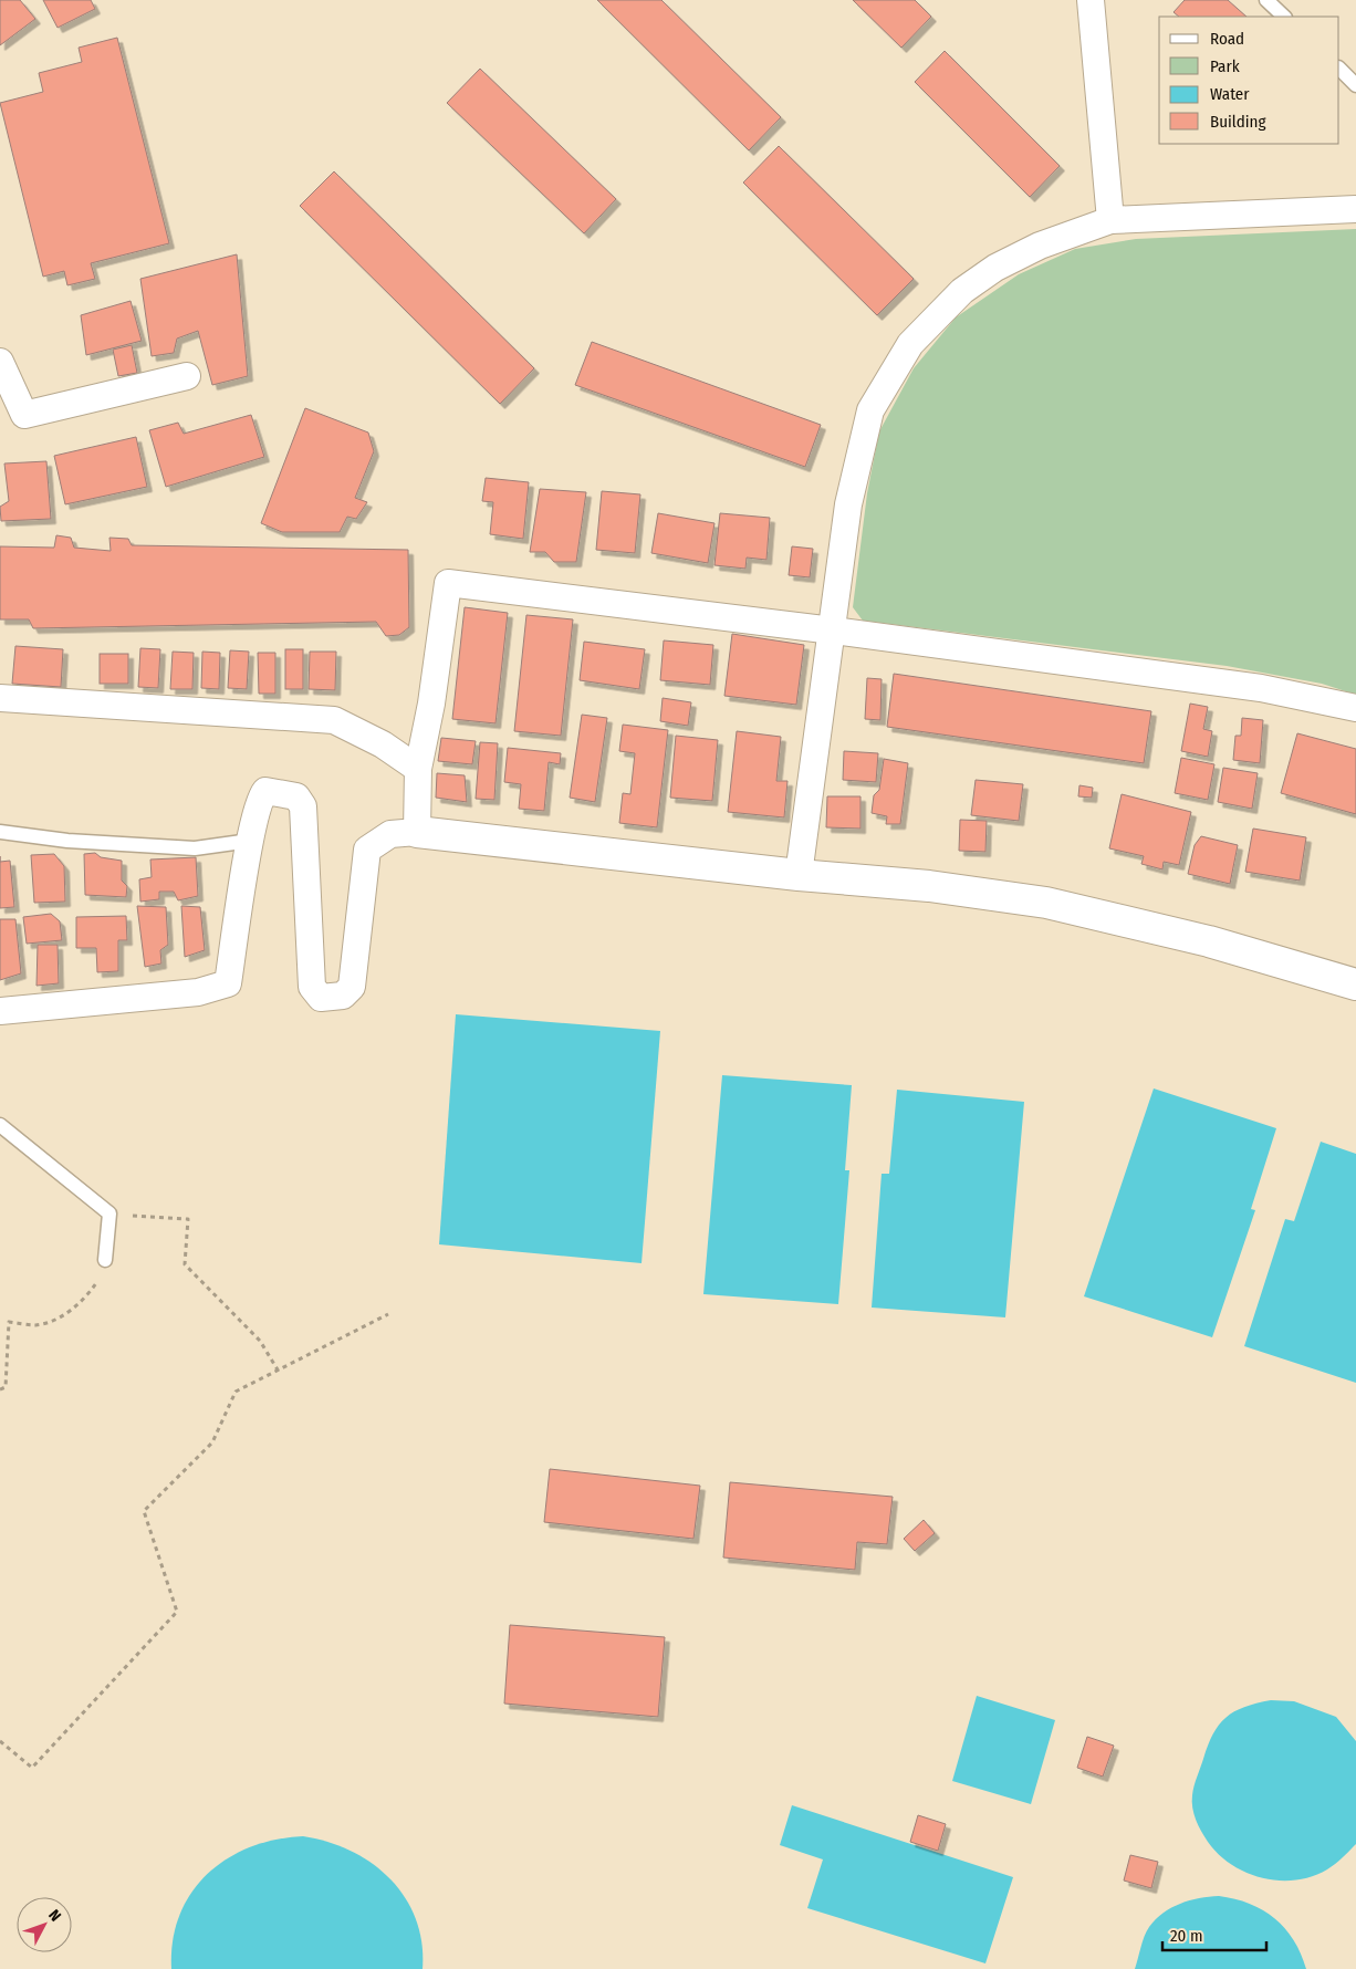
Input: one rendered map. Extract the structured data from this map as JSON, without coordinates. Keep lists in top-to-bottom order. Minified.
{"legend":["Road","Park","Water","Building"],"scale_bar":"20 m","north":"top right"}
